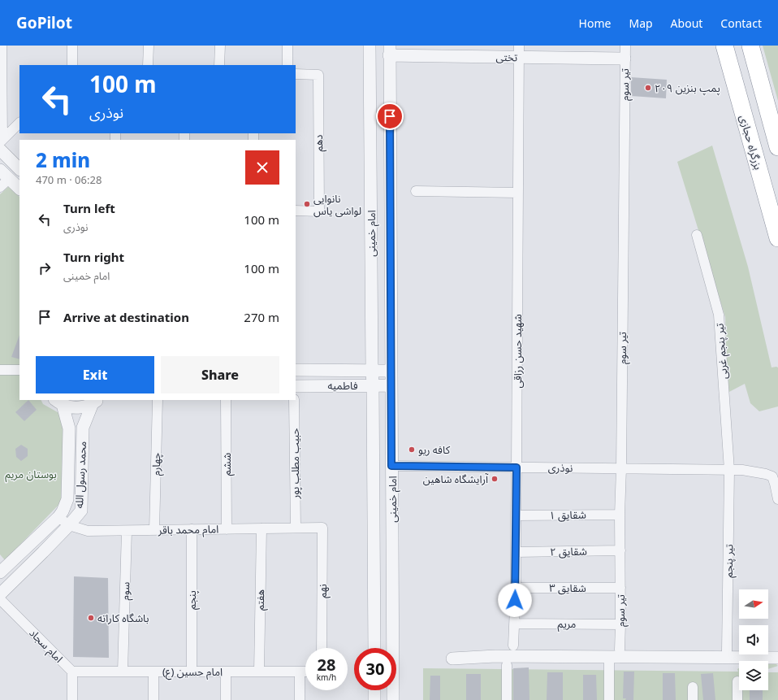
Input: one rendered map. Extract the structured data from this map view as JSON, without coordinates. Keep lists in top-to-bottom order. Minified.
{"streets":{"highway":["بزرگراه حجازی"],"street":["تختی","تیر سوم","دهم","امام خمینی","شهید حسن رزاقی","تیر پنجم غربی","فاطمیه","حبیب مطلب پور","چهارم","ششم","نوذری","محمد رسول الله","شقایق ۱","امام محمد باقر","شقایق ۲","تیر پنجم","شقایق ۳","سوم","نهم","پنجم","هفتم","مریم","امام سجاد","امام حسین (ع)"]},"crossings":[["تختی","تیر سوم"],["تختی","امام خمینی"],["تختی","شهید حسن رزاقی"],["تیر سوم","نوذری"],["تیر سوم","شقایق ۱"],["تیر سوم","شقایق ۲"],["تیر سوم","شقایق ۳"],["تیر سوم","مریم"],["امام خمینی","فاطمیه"],["امام خمینی","نوذری"],["شهید حسن رزاقی","نوذری"],["شهید حسن رزاقی","شقایق ۱"],["شهید حسن رزاقی","شقایق ۲"],["شهید حسن رزاقی","شقایق ۳"],["شهید حسن رزاقی","مریم"],["تیر پنجم غربی","نوذری"],["تیر پنجم غربی","تیر پنجم"],["حبیب مطلب پور","امام محمد باقر"],["چهارم","امام محمد باقر"],["ششم","امام محمد باقر"],["نوذری","تیر پنجم"],["محمد رسول الله","امام محمد باقر"],["امام محمد باقر","سوم"],["امام محمد باقر","نهم"],["امام محمد باقر","پنجم"],["امام محمد باقر","هفتم"],["سوم","امام حسین (ع)"],["پنجم","امام حسین (ع)"],["هفتم","امام حسین (ع)"],["امام سجاد","امام حسین (ع)"]],"parks":["بوستان مریم"],"places":["پمپ بنزین ۲۰۹","نانوایی لواشی یاس","کافه ریو","آرایشگاه شاهین","باشگاه کاراته"],"north":"right","page":{"header":"GoPilot","nav":["Home","Map","About","Contact"],"turn":["100 m","نوذری"],"heading":["2 min","470 m · 06:28"],"list":[{"name":"Turn left","note":"نوذری","value":"100 m"},{"name":"Turn right","note":"امام خمینی","value":"100 m"},{"name":"Arrive at destination","value":"270 m"}],"buttons":["Exit","Share"],"speed":"28 km/h","limit":"30"}}
